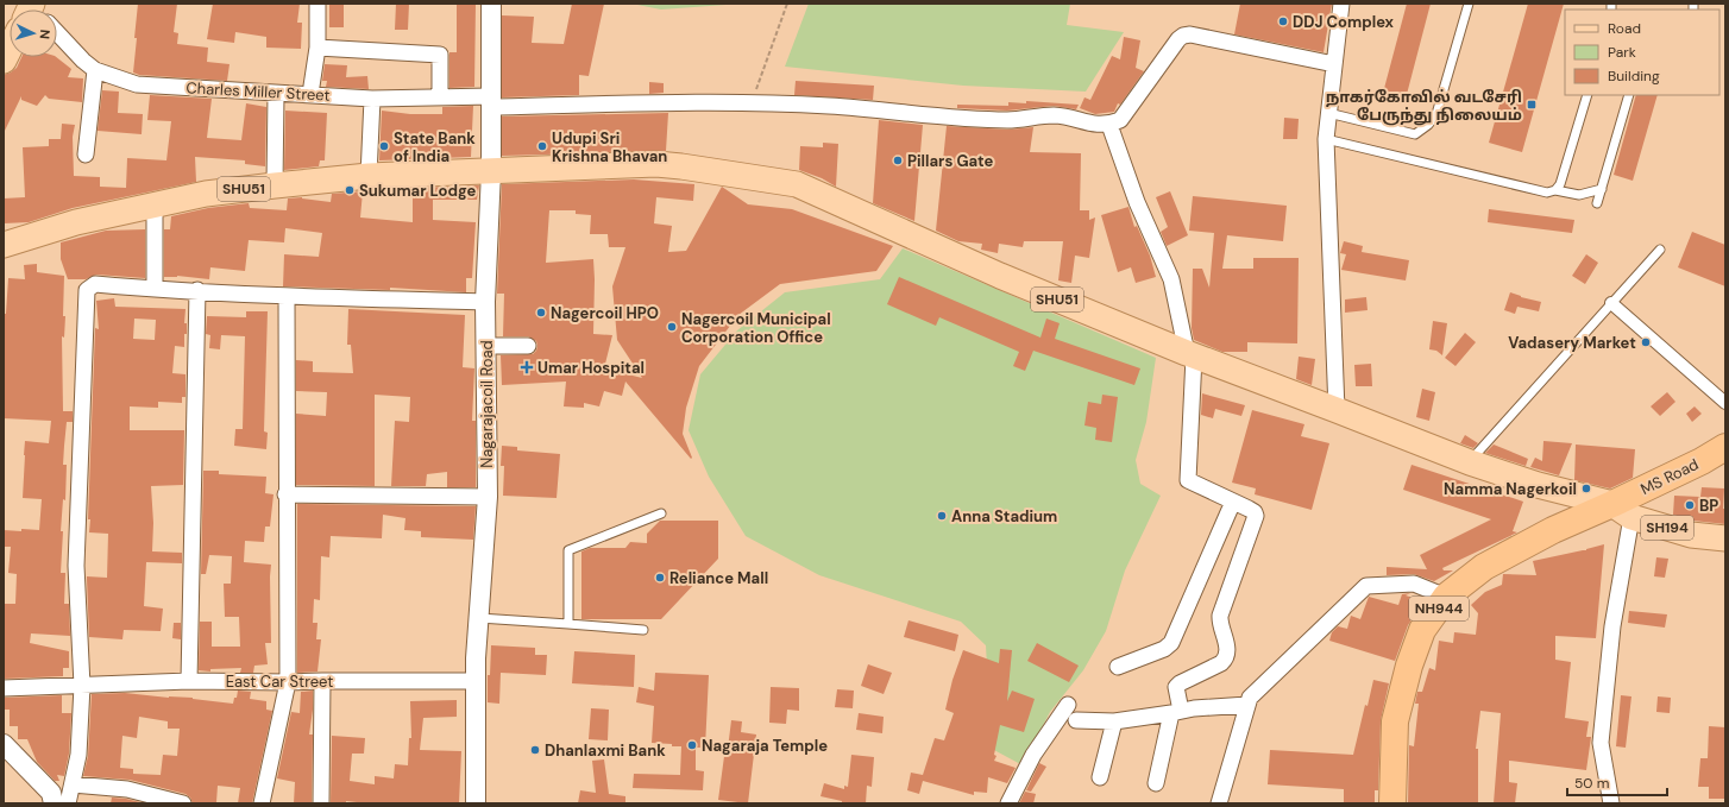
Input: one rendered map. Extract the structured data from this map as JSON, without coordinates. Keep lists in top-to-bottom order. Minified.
{"streets":{"highway":["MS Road","NH944"],"main road":["SHU51","SH194"],"street":["Charles Miller Street","Nagarajacoil Road","East Car Street"]},"crossings":[["Charles Miller Street","Nagarajacoil Road"],["SHU51","Nagarajacoil Road"],["SHU51","MS Road"],["SHU51","SH194"],["SHU51","NH944"],["Nagarajacoil Road","East Car Street"],["MS Road","SH194"],["MS Road","NH944"],["SH194","NH944"]],"places":{"other":["DDJ Complex","State Bank of India","Udupi Sri Krishna Bhavan","Pillars Gate","Sukumar Lodge","Nagercoil HPO","Nagercoil Municipal Corporation Office","Vadasery Market","Namma Nagerkoil","BP","Anna Stadium","Reliance Mall","Nagaraja Temple","Dhanlaxmi Bank"],"transit":["நாகர்கோவில் வடசேரி பேருந்து நிலையம்"],"health":["Umar Hospital"]},"legend":["Road","Park","Building"],"scale_bar":"50 m","north":"right"}
